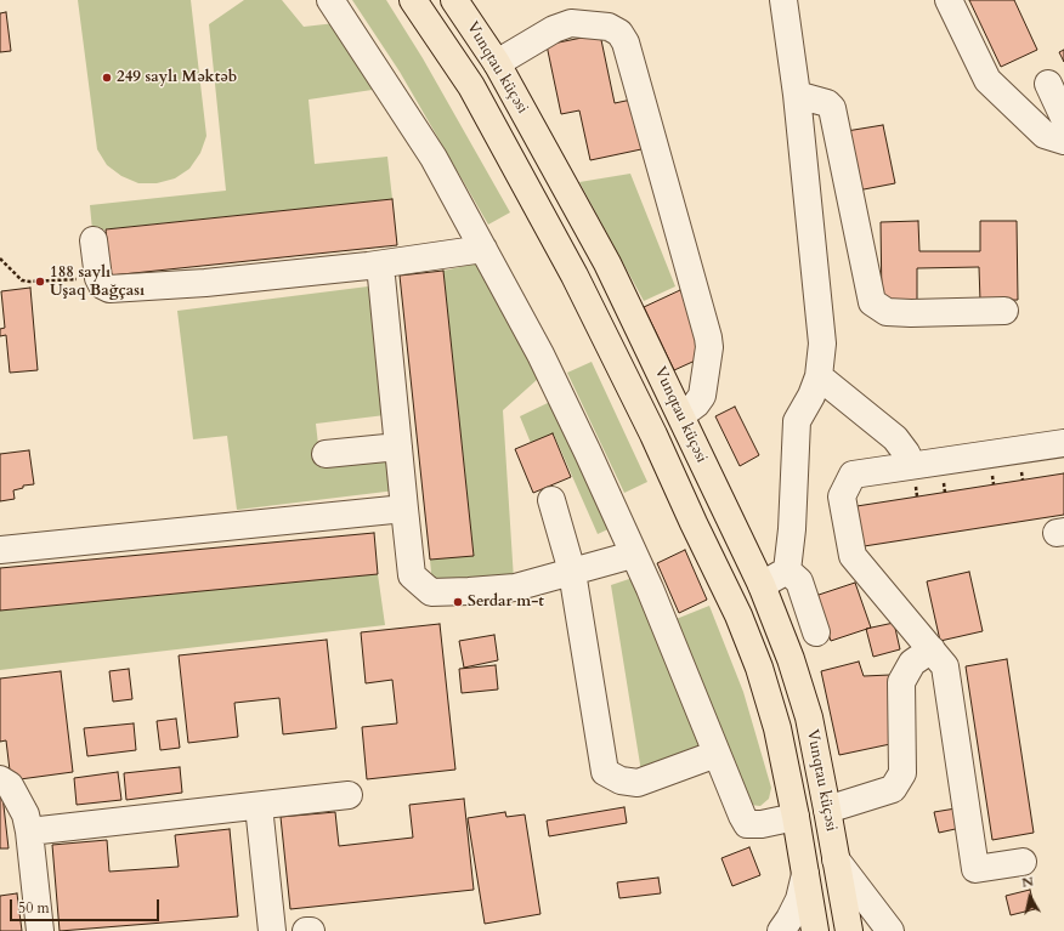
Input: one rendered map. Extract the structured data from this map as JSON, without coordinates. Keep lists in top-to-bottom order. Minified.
{"streets":{"main road":["Vunqtau küçəsi"]},"places":["249 saylı Məktəb","188 saylı Uşaq Bağçası","Serdar m-t"],"scale_bar":"50 m","north":"top"}
